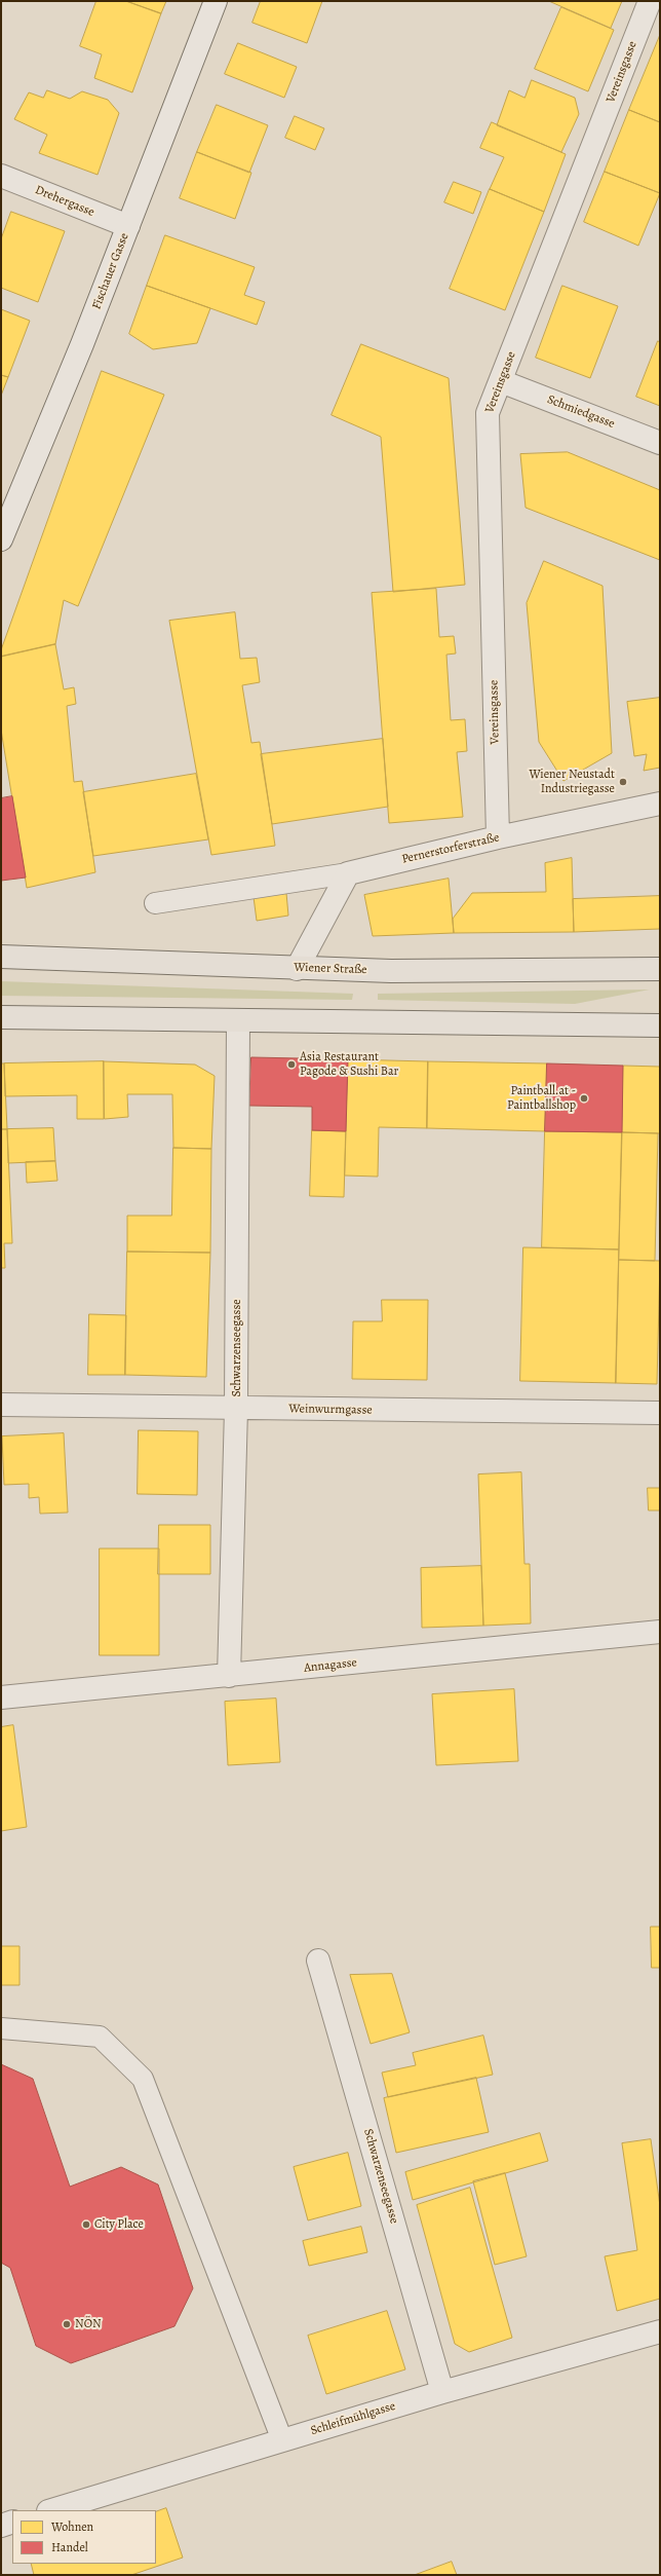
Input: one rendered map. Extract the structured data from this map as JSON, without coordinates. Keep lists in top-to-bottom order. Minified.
{"streets":{"main road":["Wiener Straße"],"street":["Vereinsgasse","Drehergasse","Fischauer Gasse","Schmiedgasse","Pernerstorferstraße","Schwarzenseegasse","Weinwurmgasse","Annagasse","Schleifmühlgasse"]},"crossings":[["Vereinsgasse","Schmiedgasse"],["Vereinsgasse","Pernerstorferstraße"],["Drehergasse","Fischauer Gasse"],["Schwarzenseegasse","Weinwurmgasse"],["Schwarzenseegasse","Annagasse"],["Schwarzenseegasse","Schleifmühlgasse"]],"places":["Wiener Neustadt Industriegasse","Asia Restaurant Pagode & Sushi Bar","Paintball.at - Paintballshop","City Place","NÖN"],"legend":["Wohnen","Handel"]}
